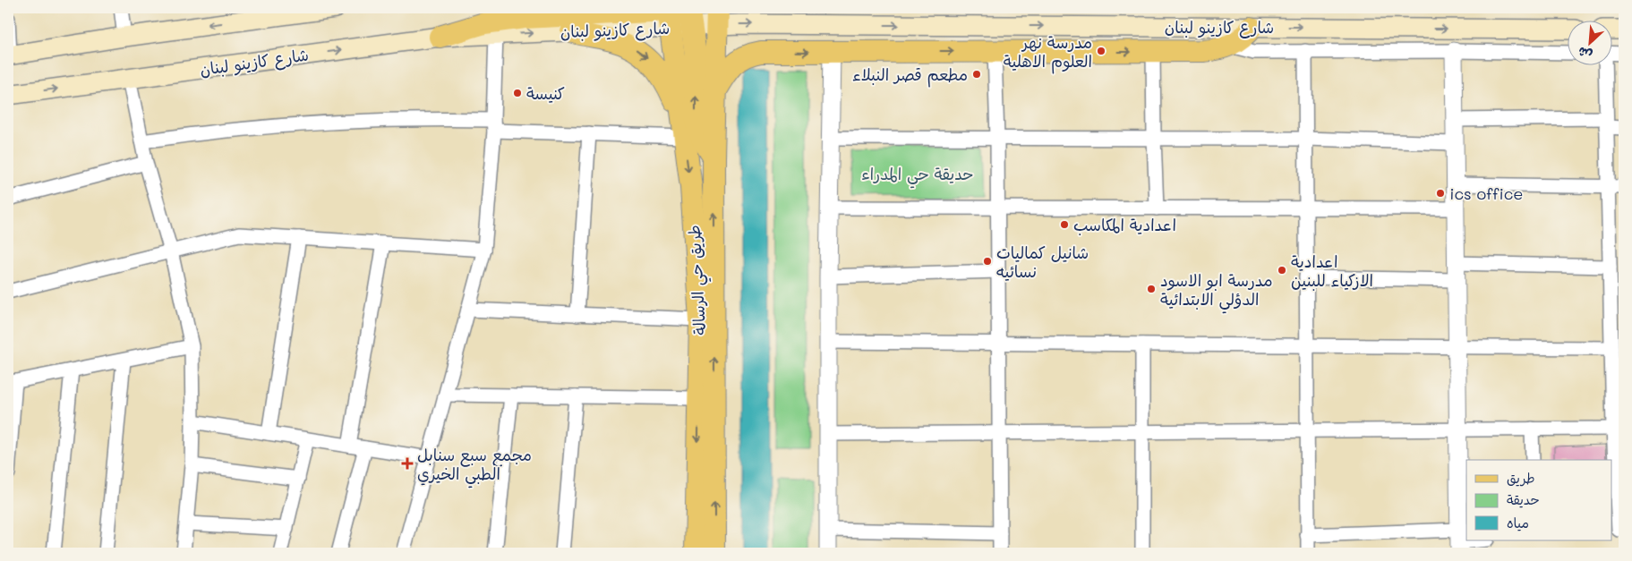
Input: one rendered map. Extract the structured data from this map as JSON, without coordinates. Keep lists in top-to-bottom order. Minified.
{"streets":{"main road":["شارع كازينو لبنان","طريق حي الرسالة"]},"crossings":[["شارع كازينو لبنان","طريق حي الرسالة"]],"parks":["حديقة حي المدراء"],"places":{"other":["مدرسة نهر العلوم الاهلية","مطعم قصر النبلاء","كنيسة","ics office","اعدادية المكاسب","شانيل كماليات نسائيه","اعدادية الازكياء للبنين","مدرسة ابو الاسود الدؤلي الابتدائية"],"health":["مجمع سبع سنابل الطبي الخيري"]},"legend":["طريق","حديقة","مياه"],"north":"bottom left"}
